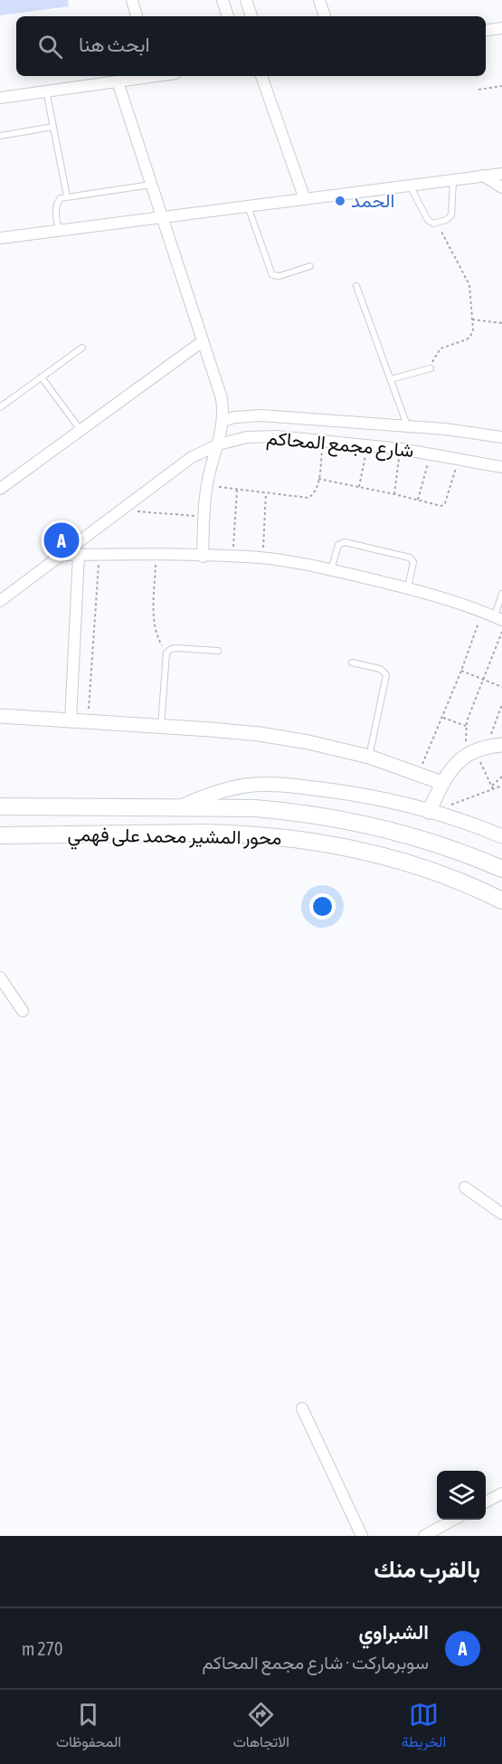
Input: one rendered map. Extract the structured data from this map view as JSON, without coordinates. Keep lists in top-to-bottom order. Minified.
{"streets":{"main road":["محور المشير محمد على فهمي"],"street":["شارع مجمع المحاكم"]},"places":["الحمد"],"page":{"search":"ابحث هنا","pins":"A","heading":"بالقرب منك","list":[{"mark":"A","name":"الشبراوي","note":"سوبرماركت · شارع مجمع المحاكم","value":"270 m"}],"nav":["الخريطة","الاتجاهات","المحفوظات"]}}
